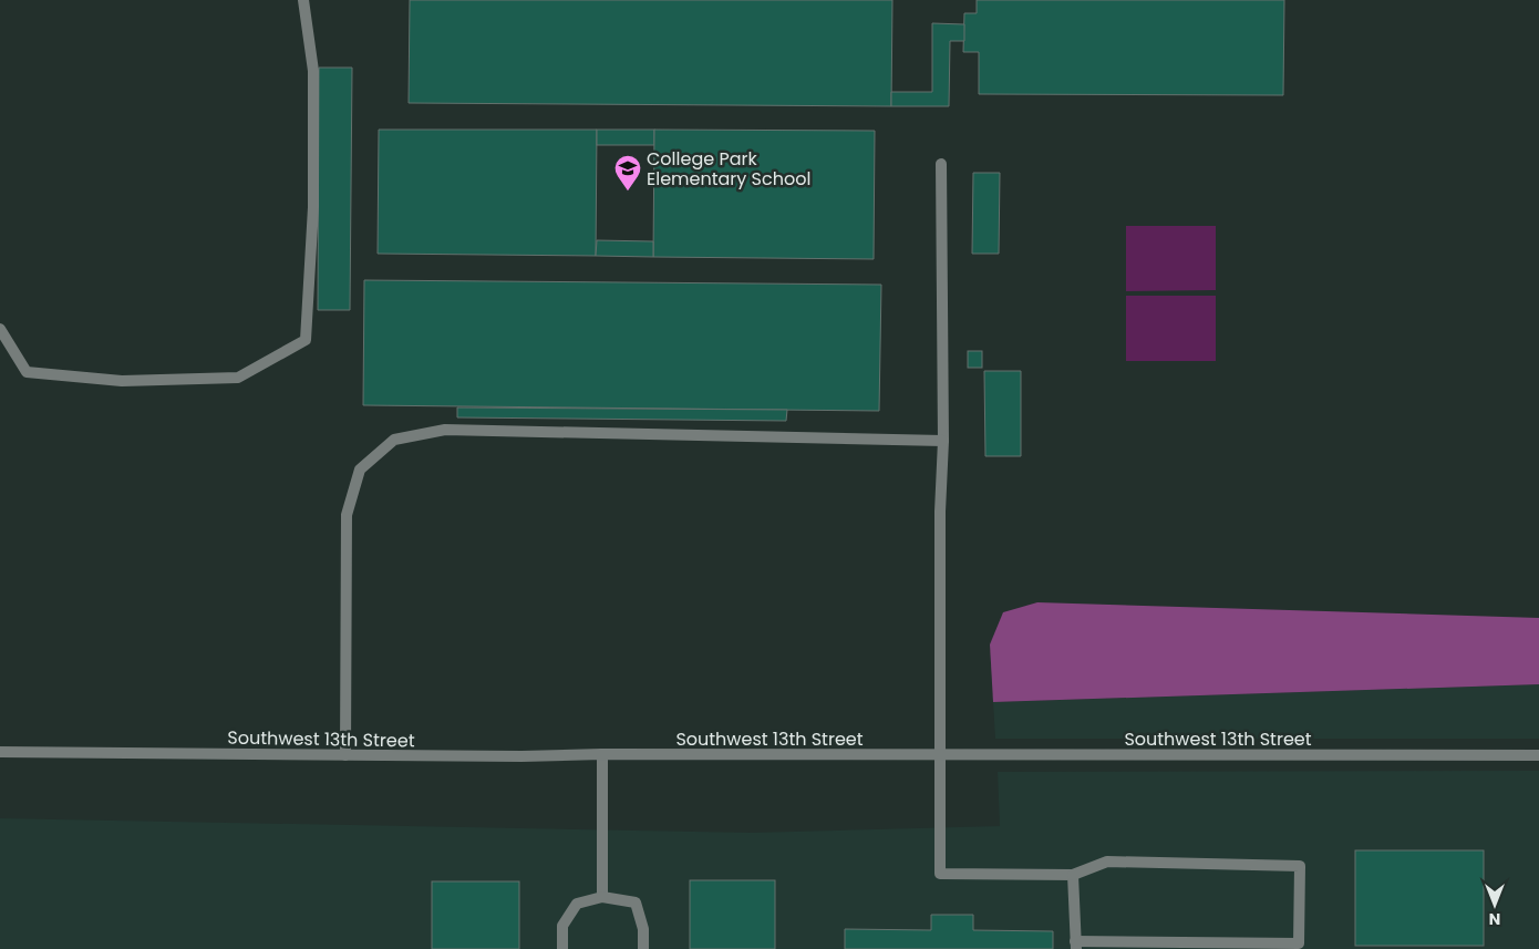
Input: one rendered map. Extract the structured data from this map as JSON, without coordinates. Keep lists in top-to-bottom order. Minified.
{"streets":{"street":["Southwest 13th Street"]},"places":{"school or university":["College Park Elementary School"]},"north":"bottom"}
